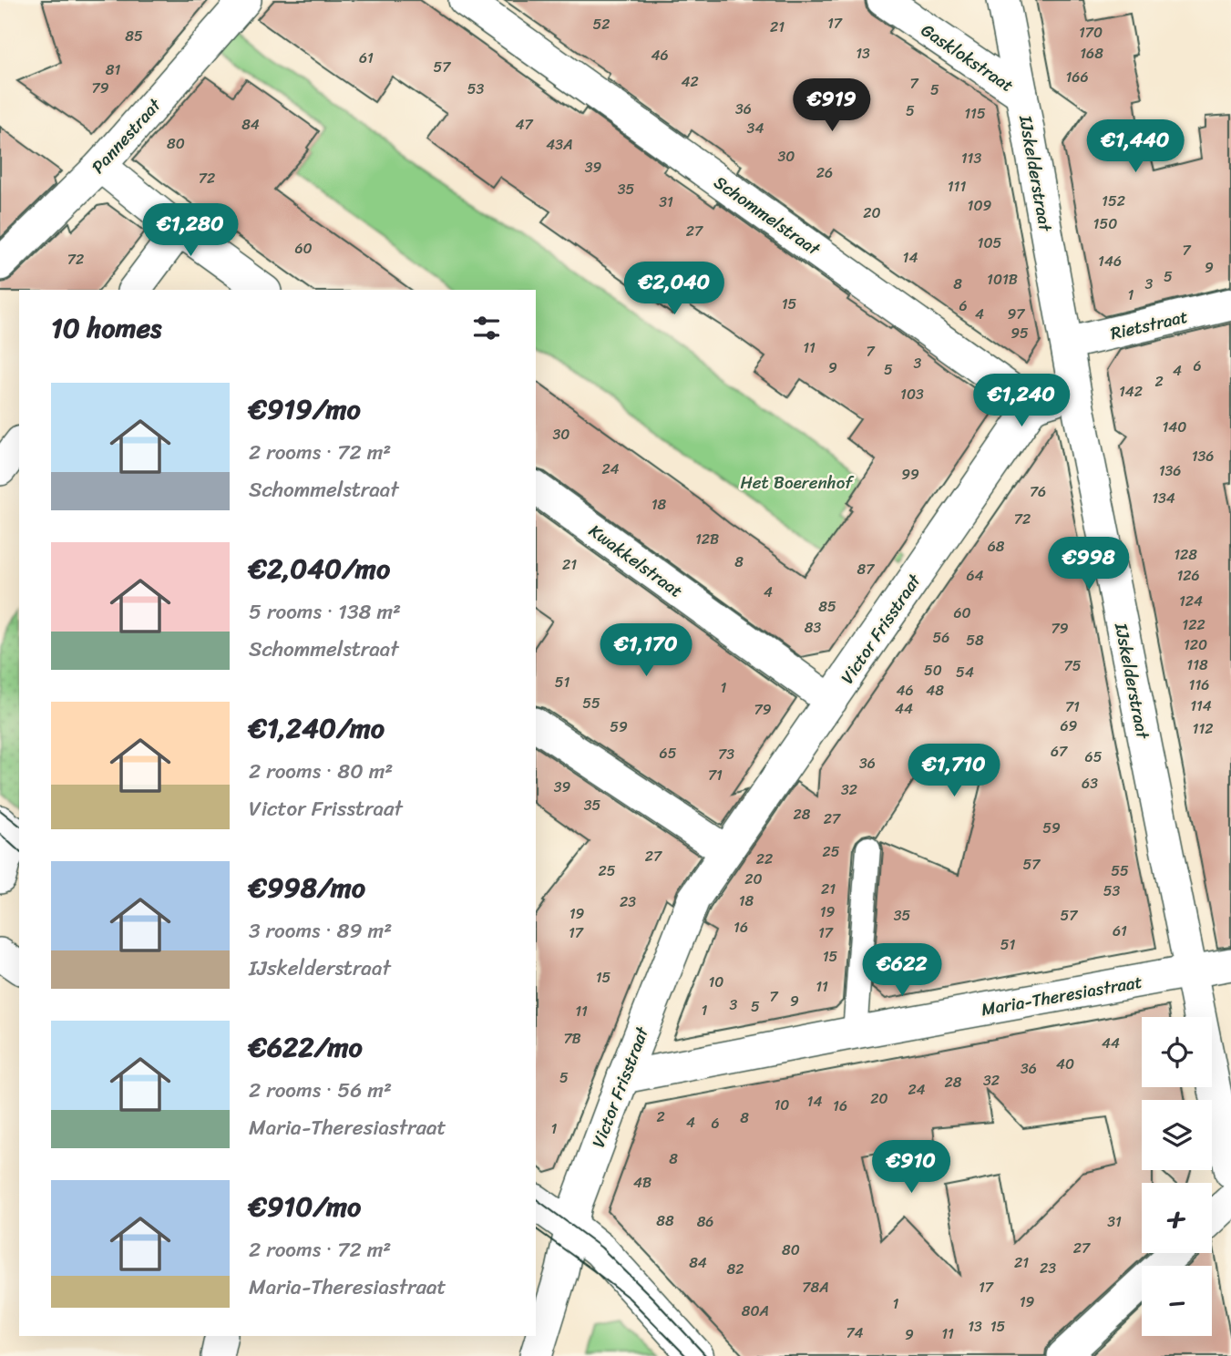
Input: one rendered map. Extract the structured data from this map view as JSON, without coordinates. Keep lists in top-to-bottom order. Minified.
{"streets":{"street":["Gasklokstraat","Pannestraat","IJskelderstraat","Schommelstraat","Rietstraat","Kwakkelstraat","Victor Frisstraat","Maria-Theresiastraat"]},"crossings":[["Gasklokstraat","IJskelderstraat"],["IJskelderstraat","Rietstraat"],["IJskelderstraat","Maria-Theresiastraat"],["Schommelstraat","Victor Frisstraat"],["Kwakkelstraat","Victor Frisstraat"],["Victor Frisstraat","Maria-Theresiastraat"]],"parks":["Het Boerenhof"],"house_numbers":["17","52","21","170","85","13","168","46","61","57","81","166","42","7","79","53","5","36","5","115","84","47","34","80","43A","30","113","39","26","72","111","35","152","31","109","20","150","27","105","60","7","14","72","146","9","5","101B","8","3","1","15","6","4","97","95","11","7","3","6","9","5","4","2","142","103","140","30","136","24","136","99","76","134","18","72","12B","68","128","8","21","87","64","126","4","124","85","60","122","83","79","56","58","120","118","75","50","54","51","116","1","46","48","55","114","71","44","79","69","59","112","67","65","73","65","36","71","63","39","32","35","28","27","59","25","27","22","57","25","55","20","21","53","18","23","19","19","35","57","16","61","17","17","51","15","15","10","11","7","9","3","5","1","11","7B","44","40","36","5","32","28","24","20","14","10","16","2","8","4","6","1","8","4B","88","86","31","27","80","84","21","23","82","78A","17","19","1","80A","13","15","74","11","9"],"page":{"price":["€919","€1,440","€1,280","€2,040","€1,240","€998","€1,170","€1,710","€622","€910"],"heading":"10 homes","list":[{"name":"€919/mo","note":"2 rooms · 72 m² · Schommelstraat"},{"name":"€2,040/mo","note":"5 rooms · 138 m² · Schommelstraat"},{"name":"€1,240/mo","note":"2 rooms · 80 m² · Victor Frisstraat"},{"name":"€998/mo","note":"3 rooms · 89 m² · IJskelderstraat"},{"name":"€622/mo","note":"2 rooms · 56 m² · Maria-Theresiastraat"},{"name":"€910/mo","note":"2 rooms · 72 m² · Maria-Theresiastraat"}],"map_buttons":["+","−"]}}
